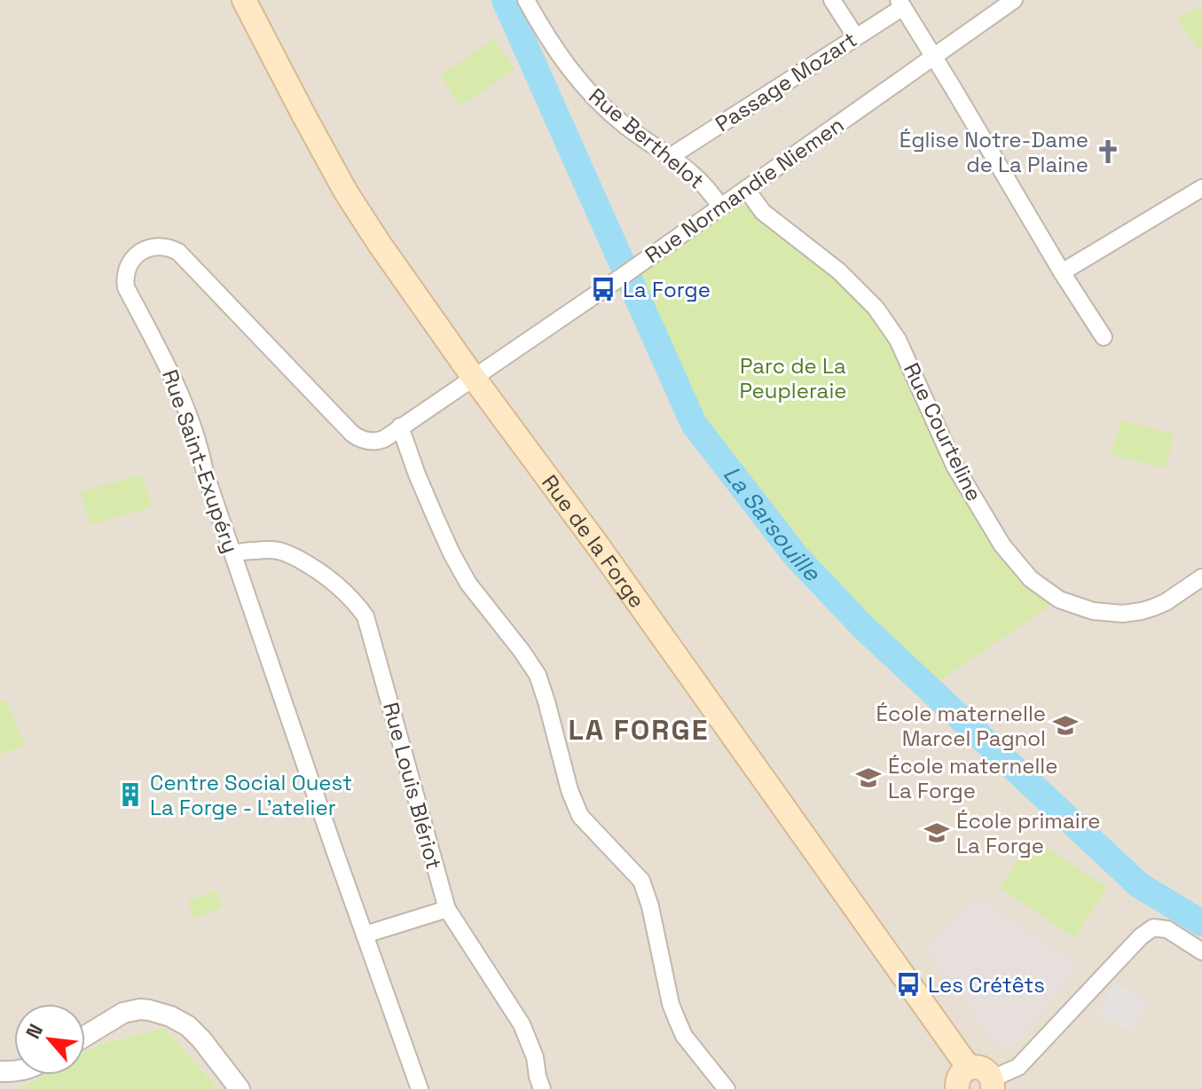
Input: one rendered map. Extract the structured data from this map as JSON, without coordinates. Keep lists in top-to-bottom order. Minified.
{"streets":{"main road":["Rue de la Forge"],"street":["Passage Mozart","Rue Berthelot","Rue Normandie Niemen","Rue Courteline","Rue Saint-Exupéry","Rue Louis Blériot"]},"crossings":[["Passage Mozart","Rue Berthelot"],["Rue Berthelot","Rue Normandie Niemen"],["Rue Normandie Niemen","Rue Courteline"],["Rue Normandie Niemen","Rue Saint-Exupéry"],["Rue Normandie Niemen","Rue de la Forge"],["Rue Saint-Exupéry","Rue de la Forge"],["Rue Saint-Exupéry","Rue Louis Blériot"]],"districts":["LA FORGE"],"water":["La Sarsouille"],"parks":["Parc de La Peupleraie"],"places":{"church":["Église Notre-Dame de La Plaine"],"bus stop":["La Forge","Les Crétêts"],"school or university":["École maternelle Marcel Pagnol","École maternelle La Forge","École primaire La Forge"],"building":["Centre Social Ouest La Forge - L'atelier"]},"north":"top left"}
